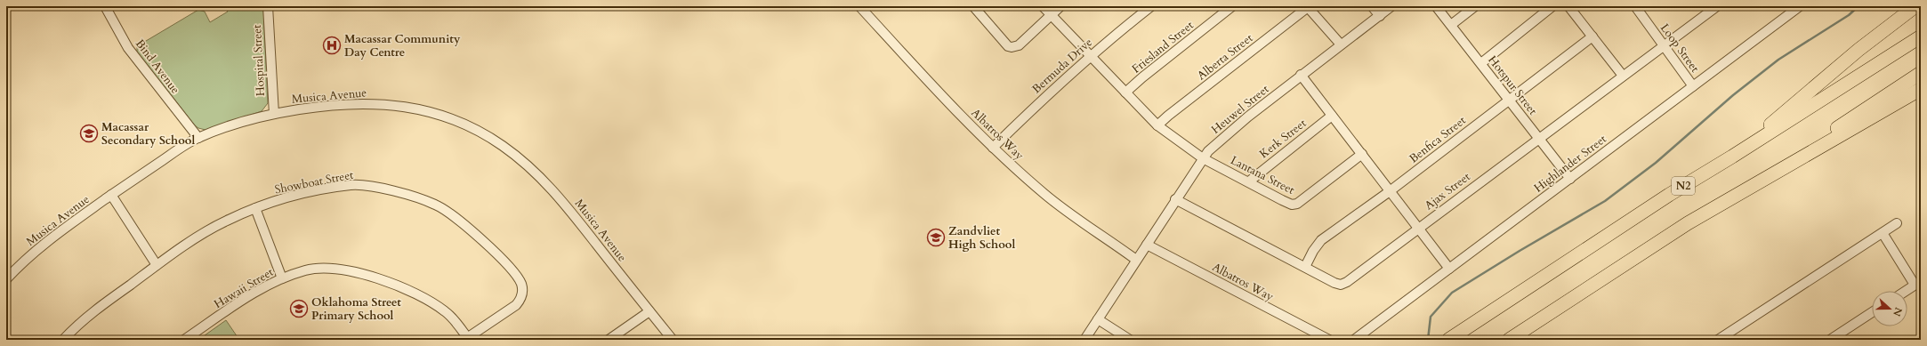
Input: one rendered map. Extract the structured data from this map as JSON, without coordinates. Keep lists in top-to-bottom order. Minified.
{"streets":{"highway":["N2"],"street":["Friesland Street","Loop Street","Alberta Street","Hospital Street","Bermuda Drive","Bind Avenue","Hotspur Street","Musica Avenue","Heuwel Street","Albatros Way","Kerk Street","Benfica Street","Highlander Street","Lantana Street","Showboat Street","Ajax Street","Hawaii Street"]},"crossings":[["Friesland Street","Lantana Street"],["Loop Street","Highlander Street"],["Loop Street","Ajax Street"],["Alberta Street","Lantana Street"],["Hospital Street","Musica Avenue"],["Bermuda Drive","Albatros Way"],["Bermuda Drive","Lantana Street"],["Bind Avenue","Musica Avenue"],["Hotspur Street","Benfica Street"],["Hotspur Street","Highlander Street"],["Hotspur Street","Ajax Street"],["Heuwel Street","Albatros Way"],["Heuwel Street","Lantana Street"],["Heuwel Street","Ajax Street"],["Kerk Street","Lantana Street"],["Benfica Street","Ajax Street"],["Showboat Street","Hawaii Street"]],"places":{"hospital":["Macassar Community Day Centre"],"school or university":["Macassar Secondary School","Zandvliet High School","Oklahoma Street Primary School"]},"north":"right"}
